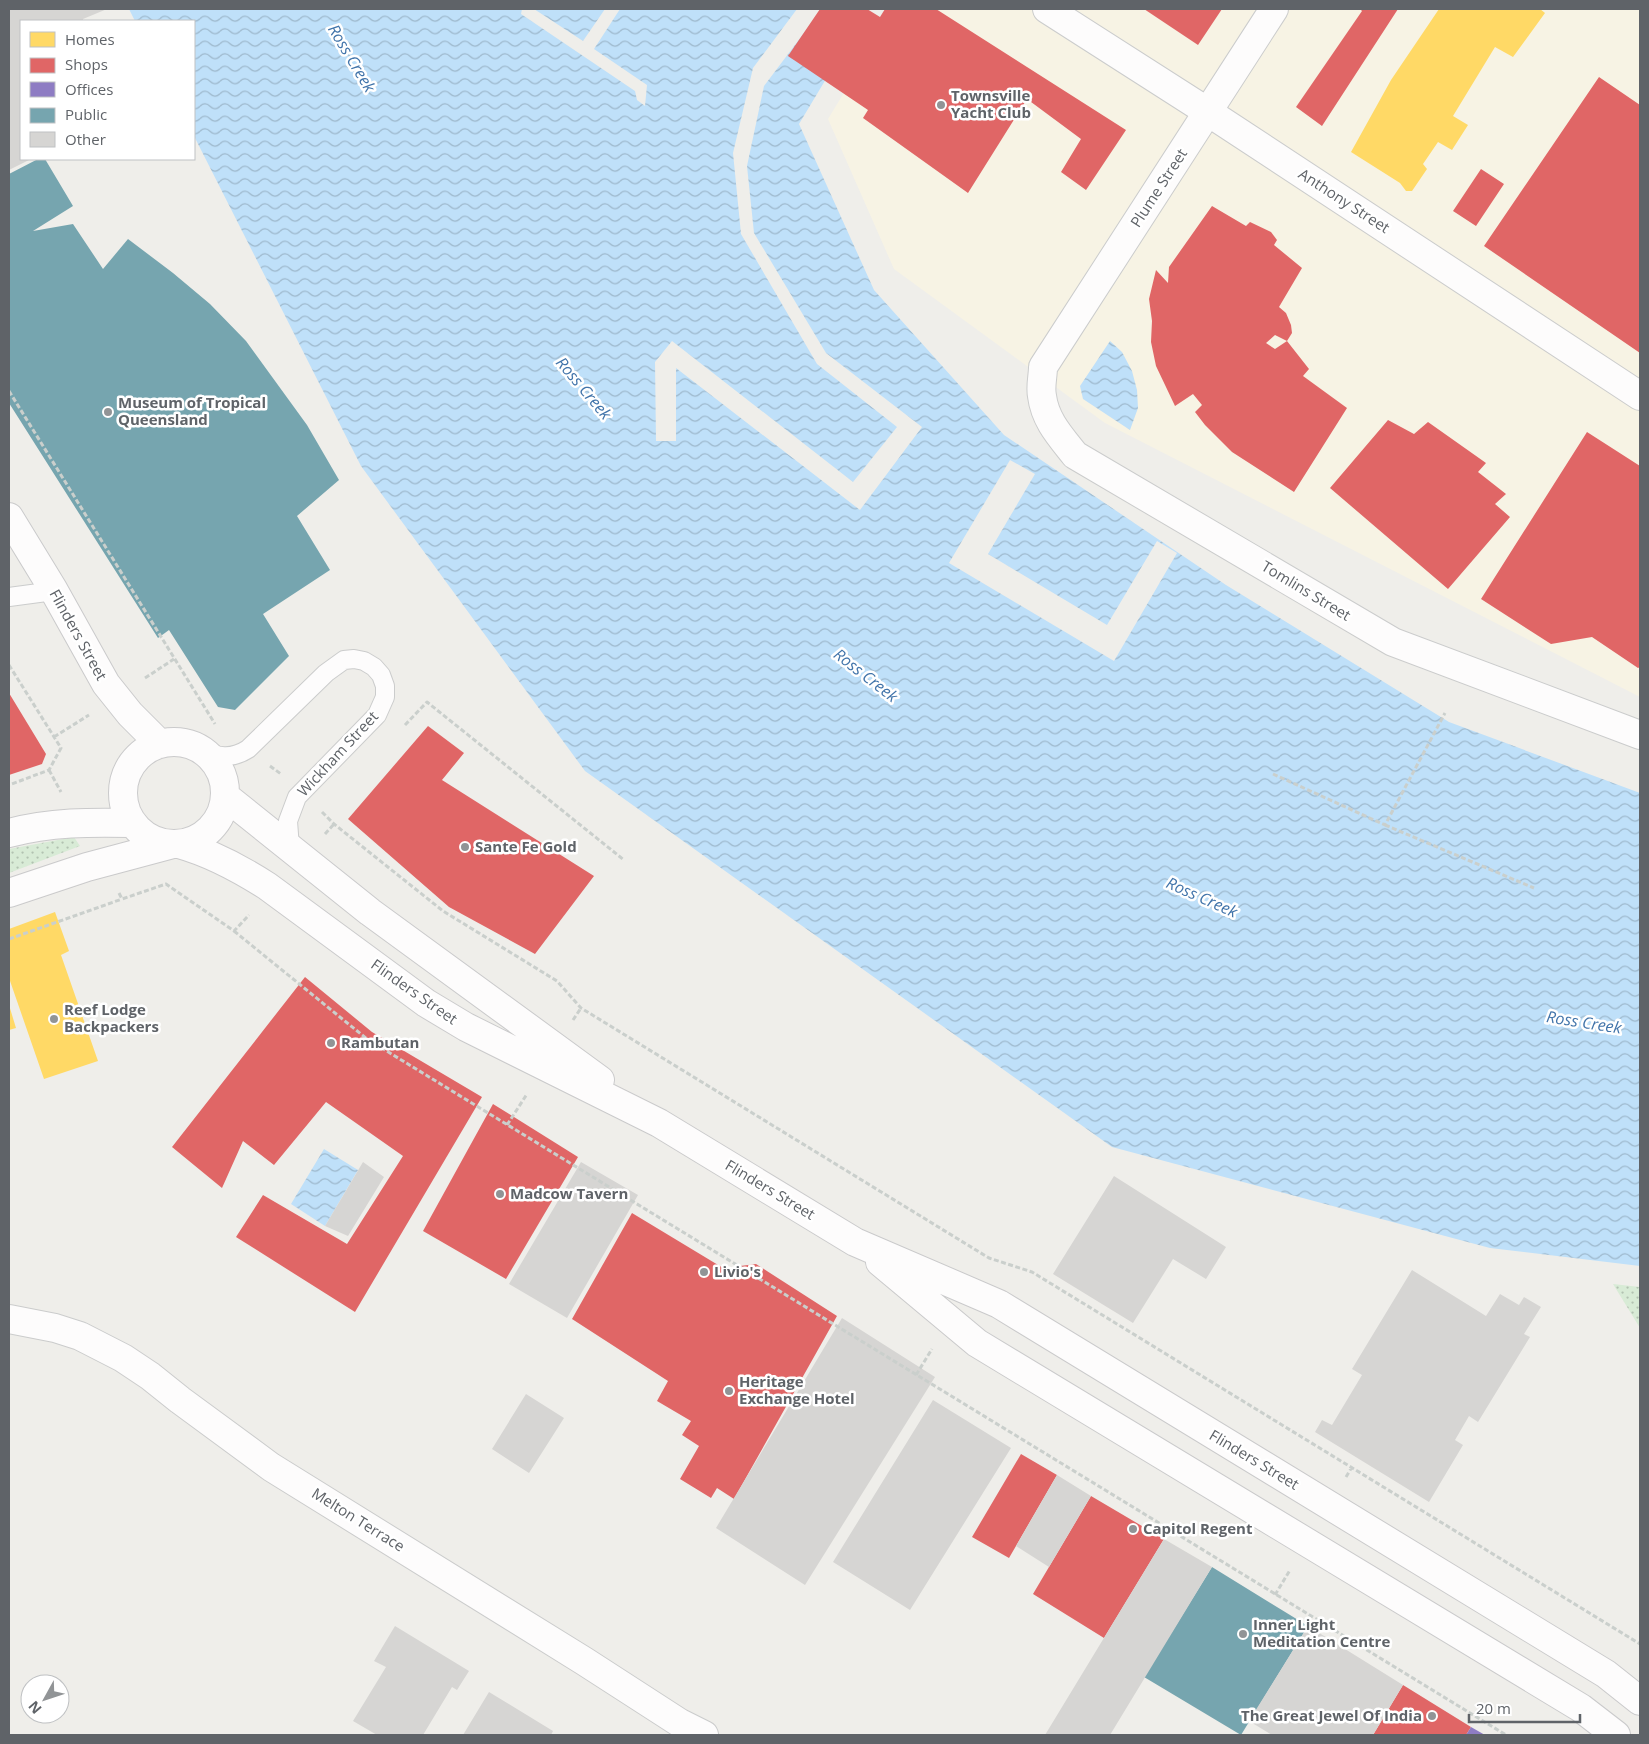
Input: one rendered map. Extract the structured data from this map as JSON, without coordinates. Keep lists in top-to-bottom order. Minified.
{"streets":{"main road":["Plume Street","Anthony Street","Tomlins Street","Flinders Street","Melton Terrace"],"lane":["Wickham Street"]},"crossings":[["Plume Street","Anthony Street"],["Plume Street","Tomlins Street"],["Flinders Street","Wickham Street"]],"water":["Ross Creek"],"places":["Townsville Yacht Club","Museum of Tropical Queensland","Sante Fe Gold","Reef Lodge Backpackers","Rambutan","Madcow Tavern","Livio's","Heritage Exchange Hotel","Capitol Regent","Inner Light Meditation Centre","The Great Jewel Of India"],"legend":["Homes","Shops","Offices","Public","Other"],"scale_bar":"20 m","north":"bottom left"}
